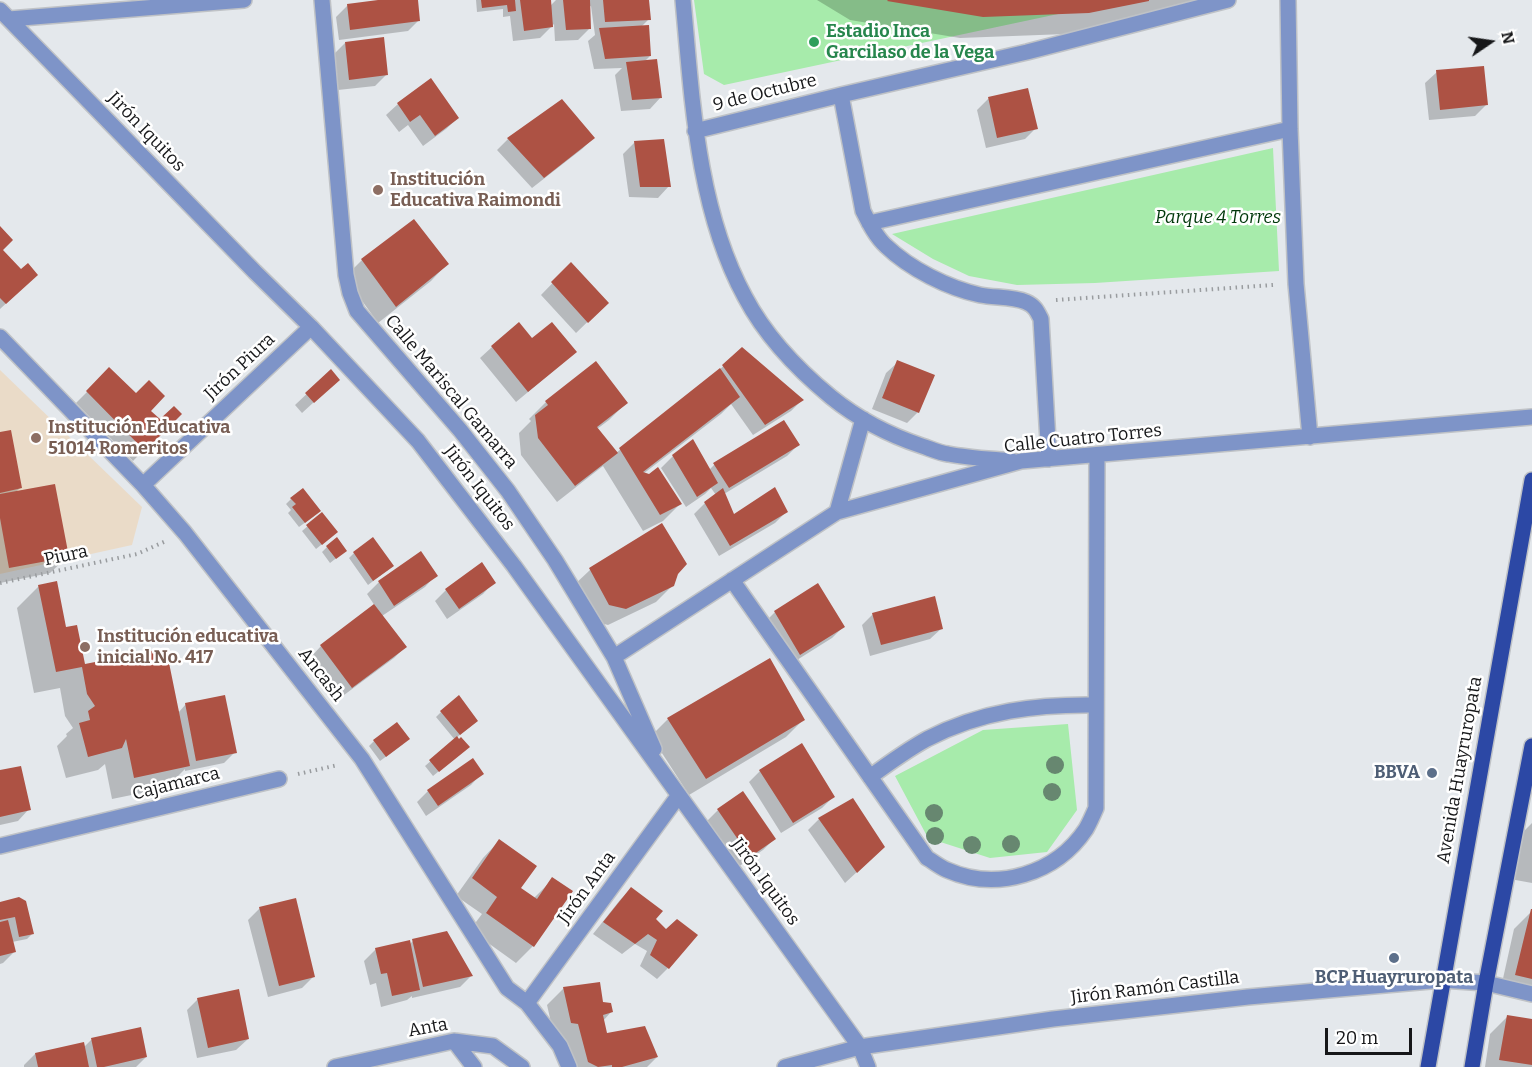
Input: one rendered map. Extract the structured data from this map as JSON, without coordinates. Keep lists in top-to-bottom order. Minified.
{"streets":{"main road":["Avenida Huayruropata"],"street":["9 de Octubre","Jirón Iquitos","Jirón Piura","Calle Mariscal Gamarra","Calle Cuatro Torres","Ancash","Cajamarca","Jirón Anta","Jirón Ramón Castilla","Anta"],"path":["Piura"]},"crossings":[["Jirón Iquitos","Jirón Piura"],["Jirón Iquitos","Calle Mariscal Gamarra"],["Jirón Iquitos","Jirón Anta"],["Jirón Iquitos","Jirón Ramón Castilla"],["Jirón Piura","Ancash"],["Calle Mariscal Gamarra","Calle Cuatro Torres"],["Ancash","Jirón Anta"],["Avenida Huayruropata","Jirón Ramón Castilla"]],"parks":["Parque 4 Torres"],"places":["Estadio Inca Garcilaso de la Vega","Institución Educativa Raimondi","Institución Educativa 51014 Romeritos","Institución educativa inicial No. 417","BBVA","BCP Huayruropata"],"scale_bar":"20 m","north":"right"}
